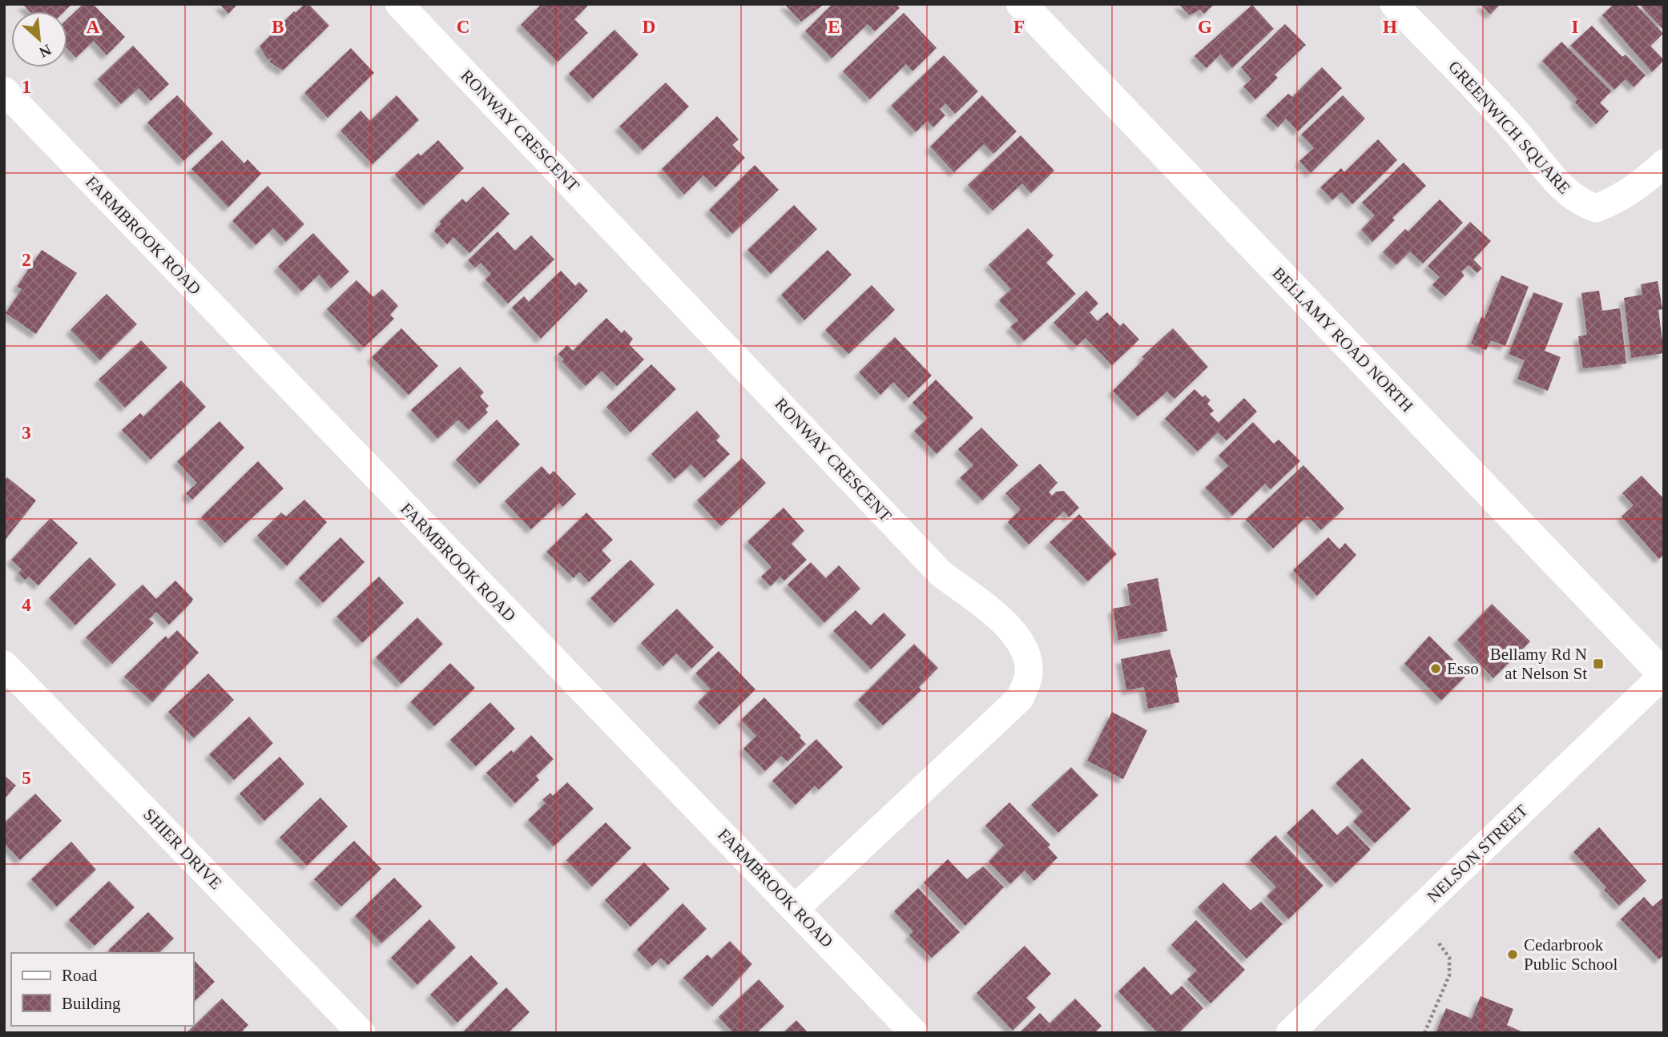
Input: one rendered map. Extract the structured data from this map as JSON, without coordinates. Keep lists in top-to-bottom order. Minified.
{"streets":{"street":["GREENWICH SQUARE","RONWAY CRESCENT","FARMBROOK ROAD","BELLAMY ROAD NORTH","SHIER DRIVE","NELSON STREET"]},"crossings":[["RONWAY CRESCENT","FARMBROOK ROAD"],["BELLAMY ROAD NORTH","NELSON STREET"]],"places":{"transit":["Bellamy Rd N at Nelson St"],"other":["Esso","Cedarbrook Public School"]},"legend":["Road","Building"],"north":"bottom right","grid":{"columns":["A","B","C","D","E","F","G","H","I"],"rows":["1","2","3","4","5"]}}
